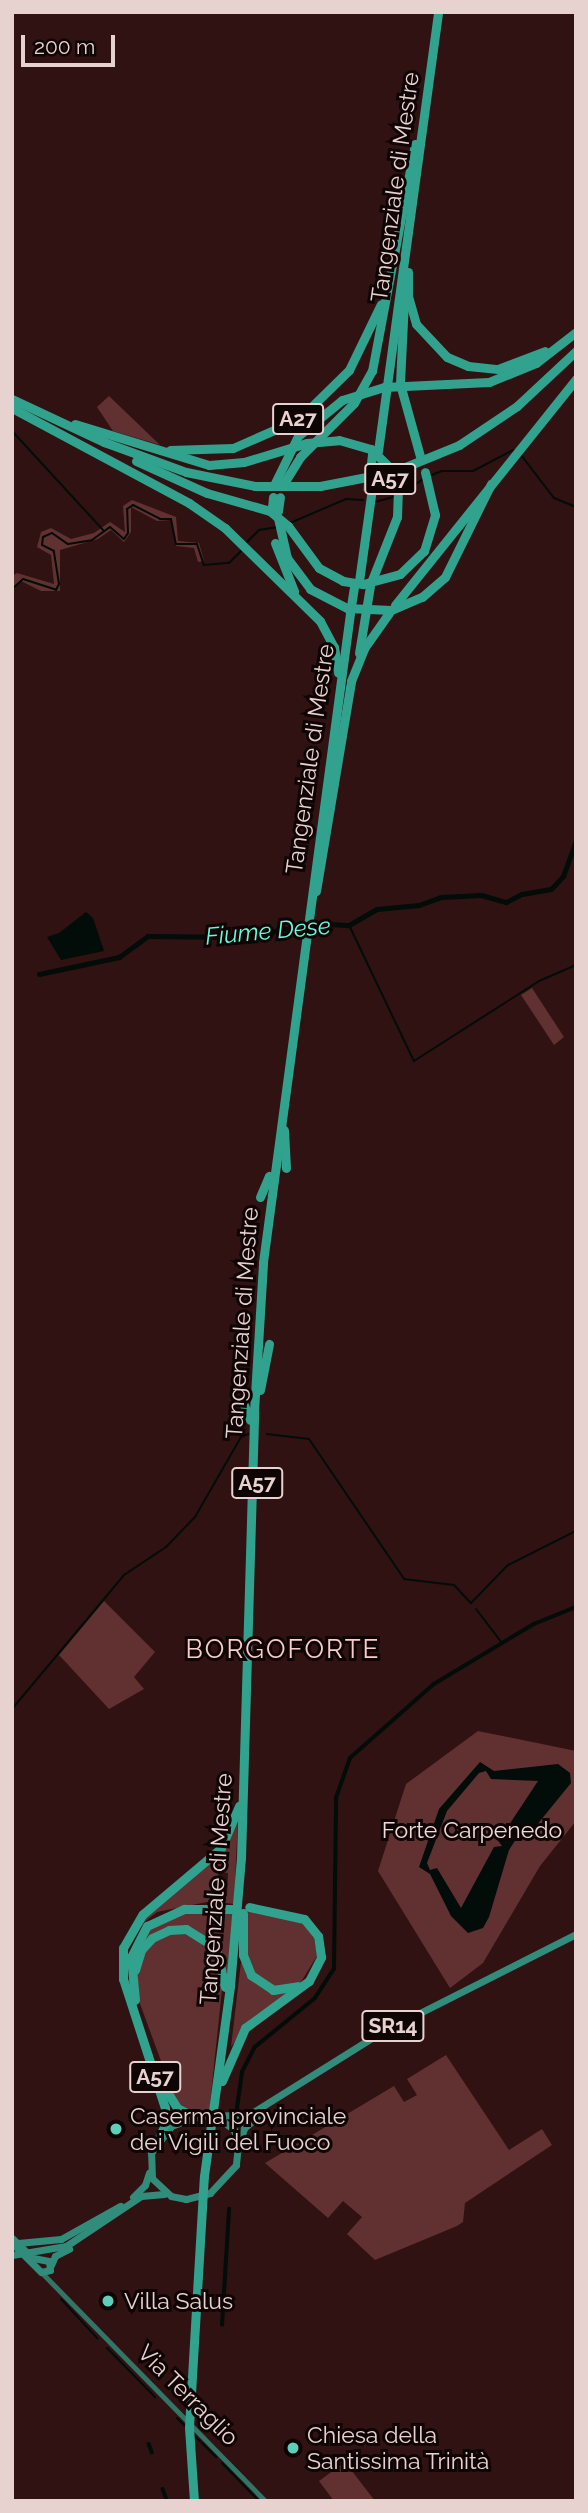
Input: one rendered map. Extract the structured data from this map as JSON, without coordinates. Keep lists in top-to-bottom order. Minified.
{"streets":{"highway":["Tangenziale di Mestre","A27","A57"],"main road":["SR14","Via Terraglio"]},"crossings":[["Tangenziale di Mestre","A27"],["Tangenziale di Mestre","A57"],["Tangenziale di Mestre","SR14"],["A27","A57"],["A57","SR14"],["SR14","Via Terraglio"]],"districts":["BORGOFORTE"],"water":["Fiume Dese"],"parks":["Forte Carpenedo"],"places":["Caserma provinciale dei Vigili del Fuoco","Villa Salus","Chiesa della Santissima Trinità"],"scale_bar":"200 m"}
